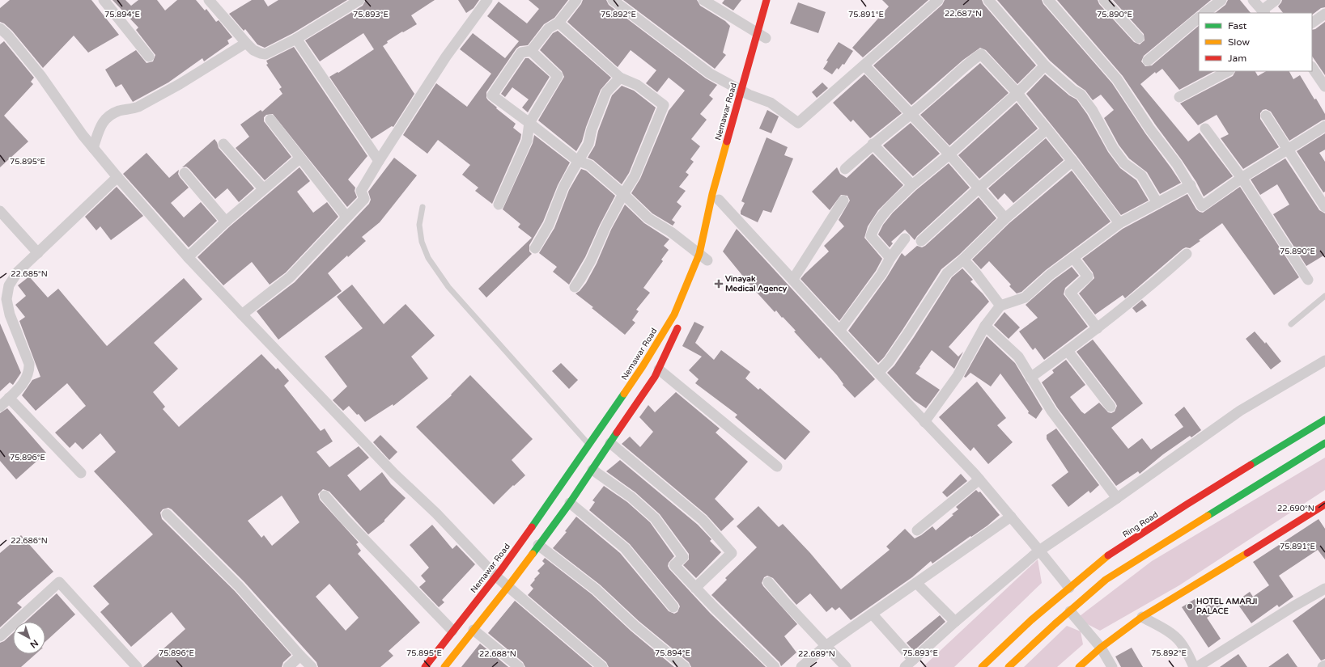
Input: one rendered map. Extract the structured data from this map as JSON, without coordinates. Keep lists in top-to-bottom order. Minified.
{"streets":{"main road":["Nemawar Road","Ring Road"]},"places":{"health":["Vinayak Medical Agency"],"other":["HOTEL AMARJI PALACE"]},"legend":["Fast","Slow","Jam"],"north":"bottom right","coordinates":["22.687°N","75.894°E","75.893°E","75.892°E","75.891°E","75.890°E","75.895°E","22.685°N","75.896°E","22.690°N","22.686°N","22.688°N","22.689°N"]}
